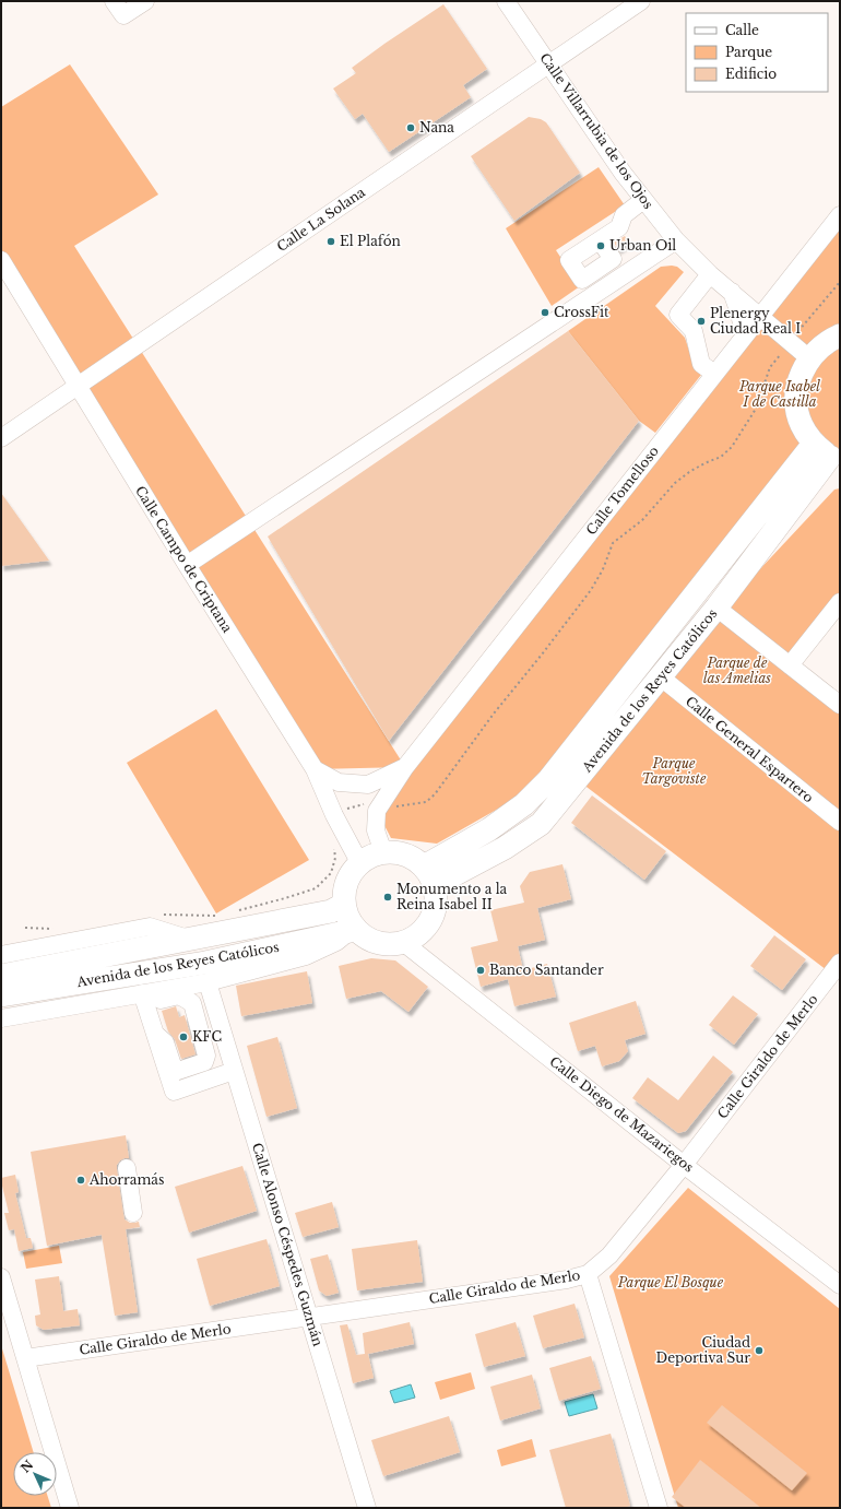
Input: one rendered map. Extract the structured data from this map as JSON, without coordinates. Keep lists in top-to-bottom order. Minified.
{"streets":{"main road":["Avenida de los Reyes Católicos"],"street":["Calle Villarrubia de los Ojos","Calle La Solana","Calle Tomelloso","Calle Campo de Criptana","Calle General Espartero","Calle Giraldo de Merlo","Calle Diego de Mazariegos","Calle Alonso Céspedes Guzmán"]},"crossings":[["Calle Villarrubia de los Ojos","Calle La Solana"],["Calle Villarrubia de los Ojos","Calle Tomelloso"],["Calle La Solana","Calle Campo de Criptana"],["Calle Tomelloso","Calle Campo de Criptana"],["Calle Tomelloso","Avenida de los Reyes Católicos"],["Calle Tomelloso","Calle Diego de Mazariegos"],["Calle Campo de Criptana","Avenida de los Reyes Católicos"],["Calle Campo de Criptana","Calle Diego de Mazariegos"],["Avenida de los Reyes Católicos","Calle General Espartero"],["Avenida de los Reyes Católicos","Calle Diego de Mazariegos"],["Calle Giraldo de Merlo","Calle Diego de Mazariegos"],["Calle Giraldo de Merlo","Calle Alonso Céspedes Guzmán"]],"parks":["Parque Isabel I de Castilla","Parque de las Amelias","Parque Targoviste","Parque El Bosque"],"places":["Nana","El Plafón","Urban Oil","CrossFit","Plenergy Ciudad Real I","Monumento a la Reina Isabel II","Banco Santander","KFC","Ahorramás","Ciudad Deportiva Sur"],"legend":["Calle","Parque","Edificio"],"north":"top left"}
